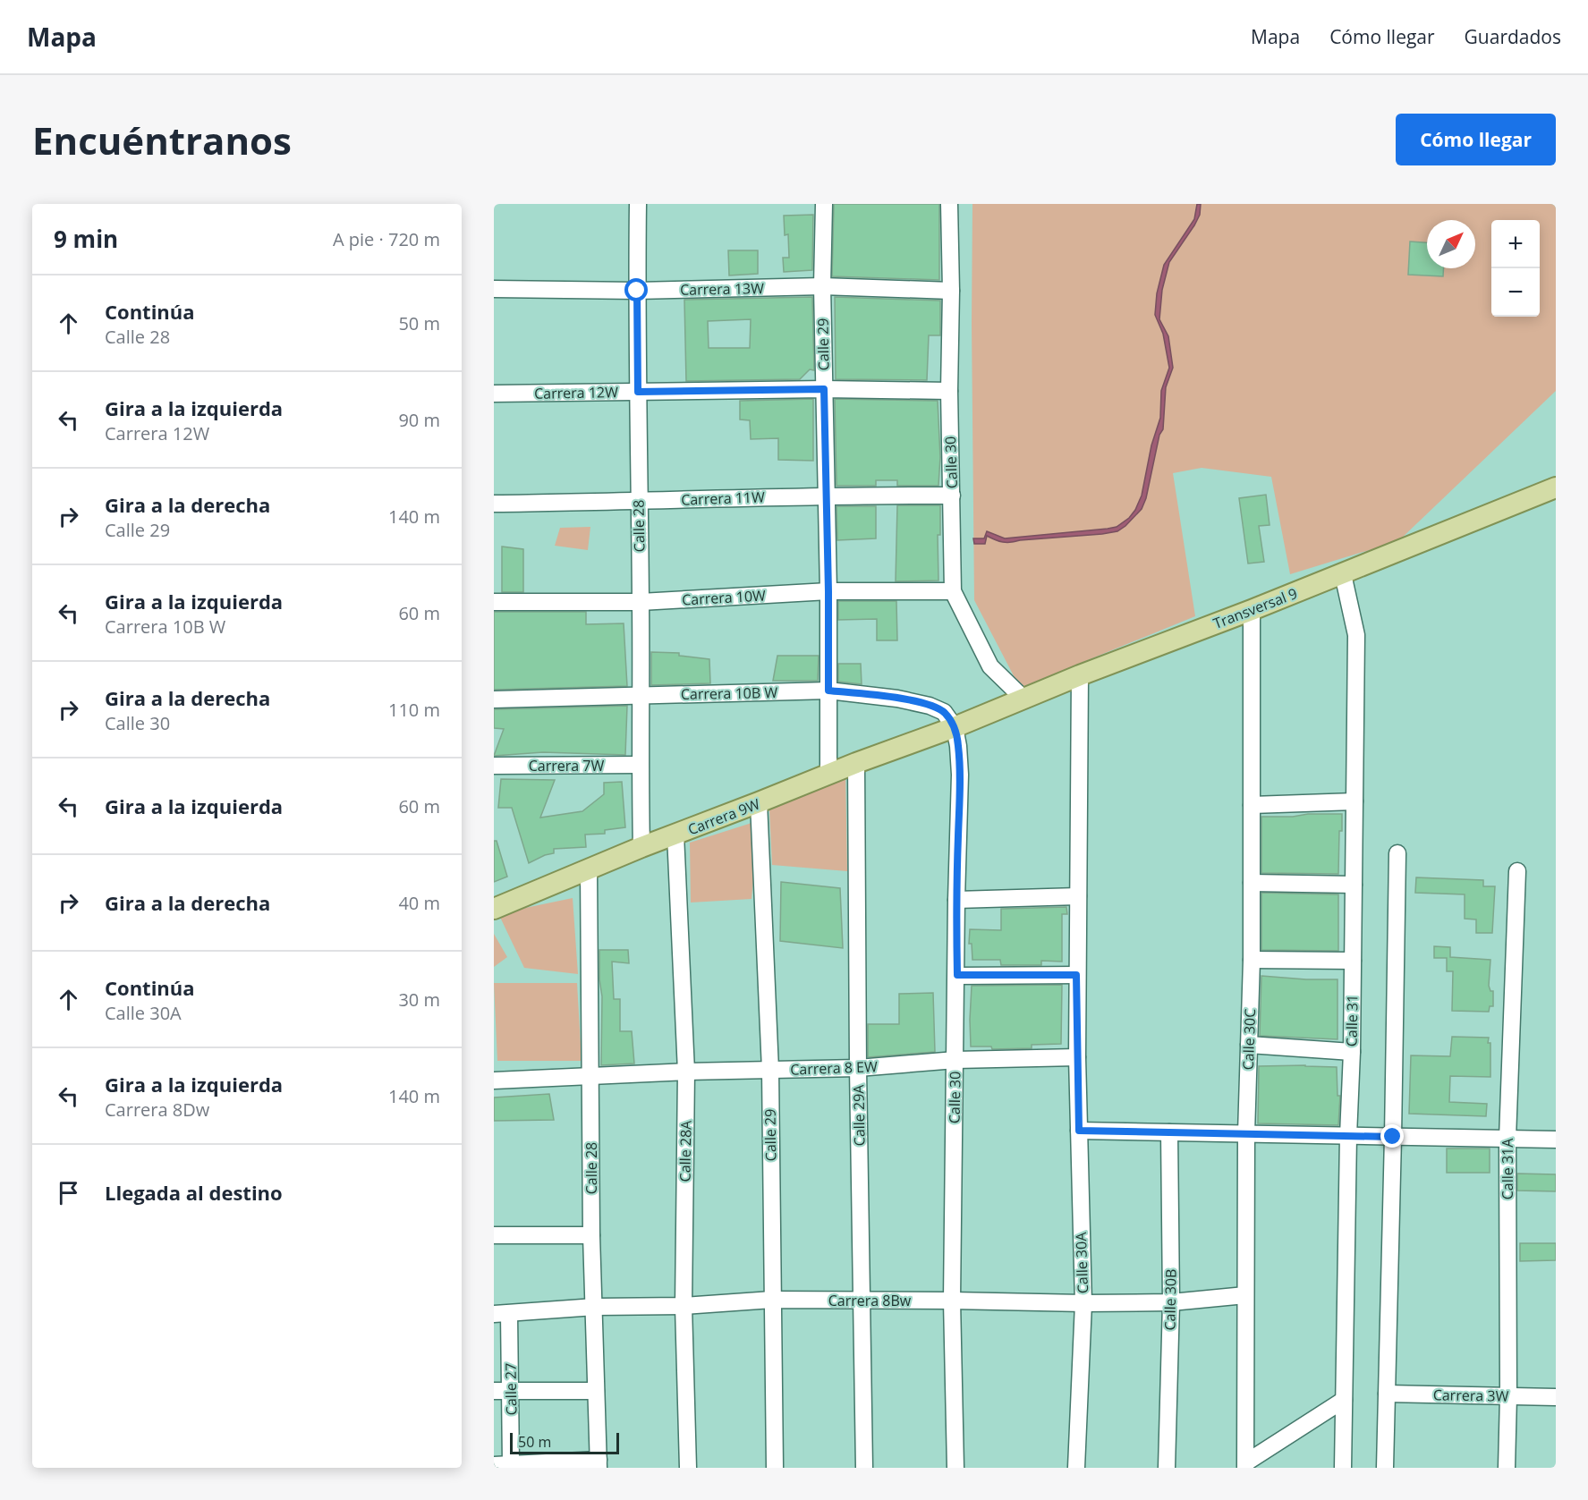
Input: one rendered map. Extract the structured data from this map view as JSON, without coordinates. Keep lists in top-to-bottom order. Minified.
{"streets":{"main road":["Transversal 9","Carrera 9W"],"street":["Carrera 13W","Calle 29","Carrera 12W","Calle 30","Carrera 11W","Calle 28","Carrera 10W","Carrera 10B W","Carrera 7W","Calle 31","Calle 30C","Carrera 8 EW","Calle 29A","Calle 28A","Calle 31A","Calle 30A","Calle 30B","Carrera 8Bw","Calle 27","Carrera 3W"]},"crossings":[["Carrera 13W","Calle 29"],["Carrera 13W","Calle 30"],["Carrera 13W","Calle 28"],["Calle 29","Carrera 12W"],["Calle 29","Carrera 11W"],["Calle 29","Carrera 10W"],["Calle 29","Carrera 10B W"],["Calle 29","Carrera 9W"],["Calle 29","Carrera 8 EW"],["Calle 29","Carrera 8Bw"],["Carrera 12W","Calle 30"],["Carrera 12W","Calle 28"],["Calle 30","Carrera 11W"],["Calle 30","Carrera 10W"],["Calle 30","Transversal 9"],["Calle 30","Carrera 10B W"],["Calle 30","Carrera 9W"],["Calle 30","Carrera 8 EW"],["Calle 30","Carrera 8Bw"],["Carrera 11W","Calle 28"],["Calle 28","Carrera 10W"],["Calle 28","Carrera 10B W"],["Calle 28","Carrera 7W"],["Calle 28","Carrera 9W"],["Calle 28","Carrera 8 EW"],["Calle 28","Carrera 8Bw"],["Transversal 9","Carrera 10B W"],["Transversal 9","Carrera 9W"],["Transversal 9","Calle 31"],["Transversal 9","Calle 30C"],["Transversal 9","Calle 30A"],["Carrera 10B W","Carrera 9W"],["Carrera 9W","Calle 29A"],["Carrera 9W","Calle 28A"],["Calle 30C","Carrera 8Bw"],["Carrera 8 EW","Calle 29A"],["Carrera 8 EW","Calle 28A"],["Carrera 8 EW","Calle 30A"],["Calle 29A","Carrera 8Bw"],["Calle 28A","Carrera 8Bw"],["Calle 31A","Carrera 3W"],["Calle 30A","Carrera 8Bw"],["Calle 30B","Carrera 8Bw"],["Carrera 8Bw","Calle 27"]],"scale_bar":"50 m","north":"top right","page":{"header":"Mapa","nav":["Mapa","Cómo llegar","Guardados"],"buttons":"Cómo llegar","title":"Encuéntranos","heading":["9 min","A pie · 720 m"],"map_buttons":["+","−"],"list":[["Continúa","Calle 28","50 m"],["Gira a la izquierda","Carrera 12W","90 m"],["Gira a la derecha","Calle 29","140 m"],["Gira a la izquierda","Carrera 10B W","60 m"],["Gira a la derecha","Calle 30","110 m"],["Gira a la izquierda","60 m"],["Gira a la derecha","40 m"],["Continúa","Calle 30A","30 m"],["Gira a la izquierda","Carrera 8Dw","140 m"],"Llegada al destino"],"scale":"50 m"}}
